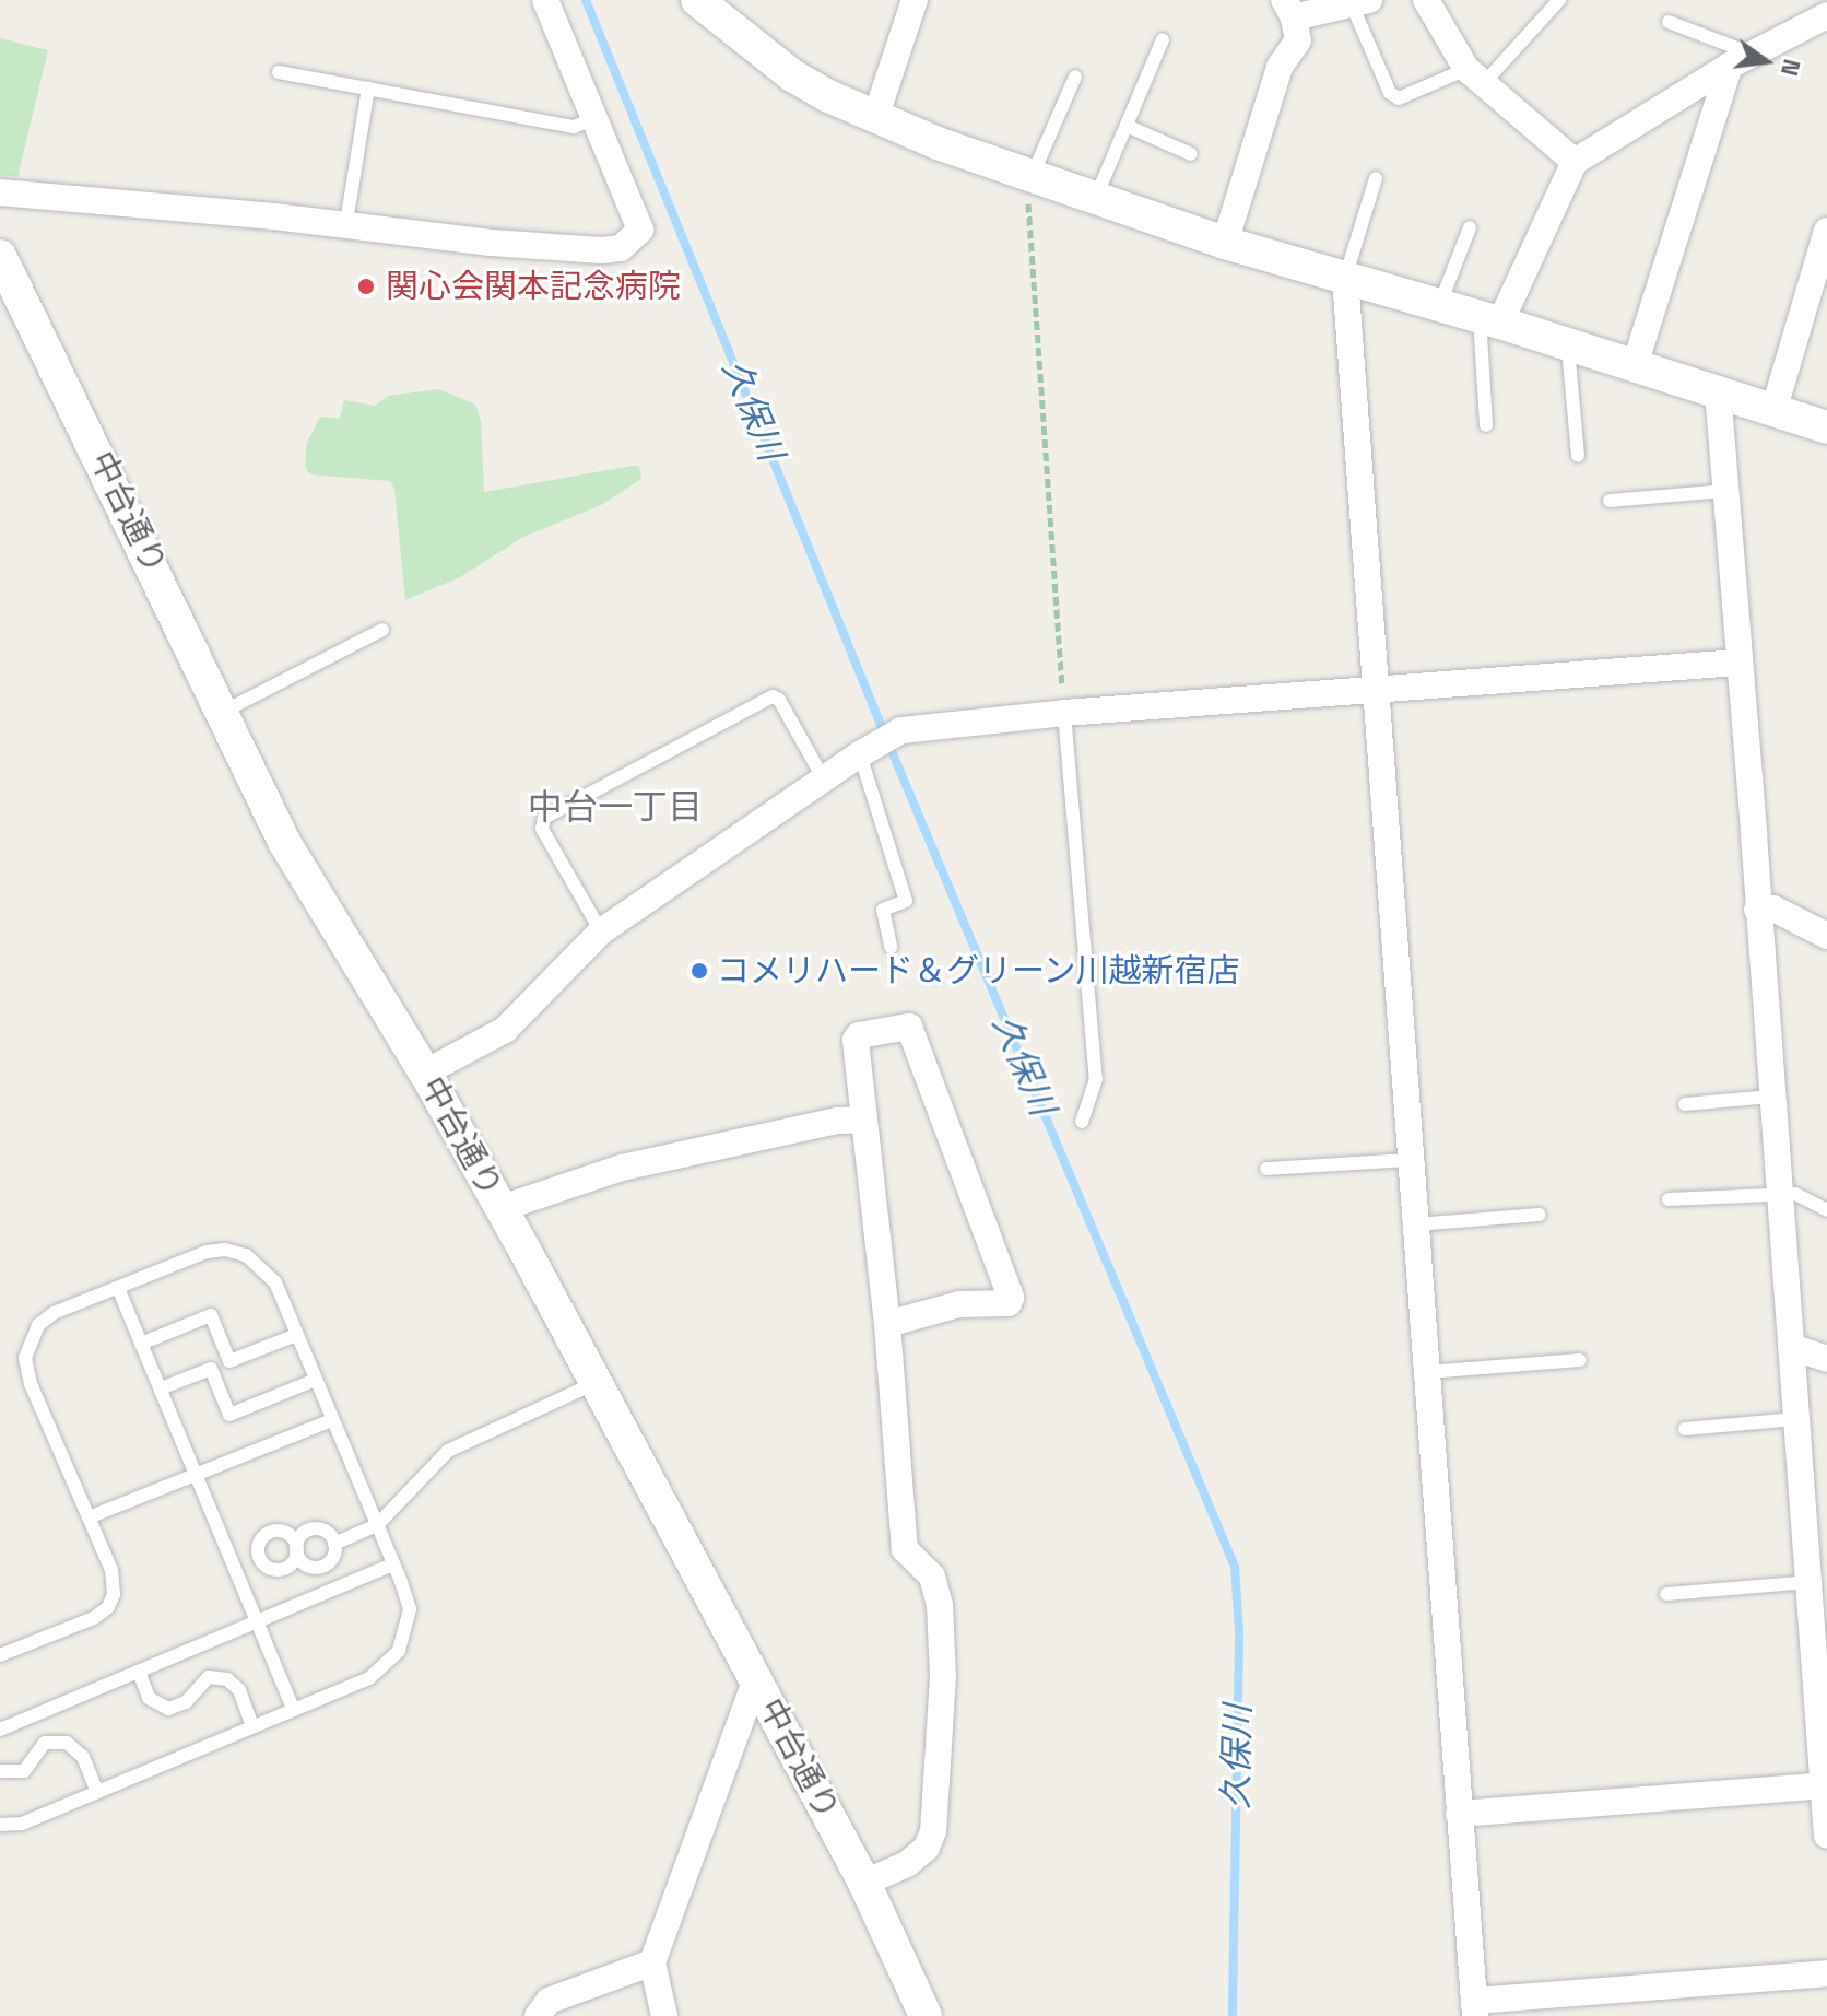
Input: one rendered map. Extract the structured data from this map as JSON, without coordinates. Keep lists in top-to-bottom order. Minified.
{"streets":{"street":["中台通り"]},"districts":["中台一丁目"],"water":["久保川"],"places":["関心会関本記念病院","コメリハード＆グリーン川越新宿店"],"north":"right"}
